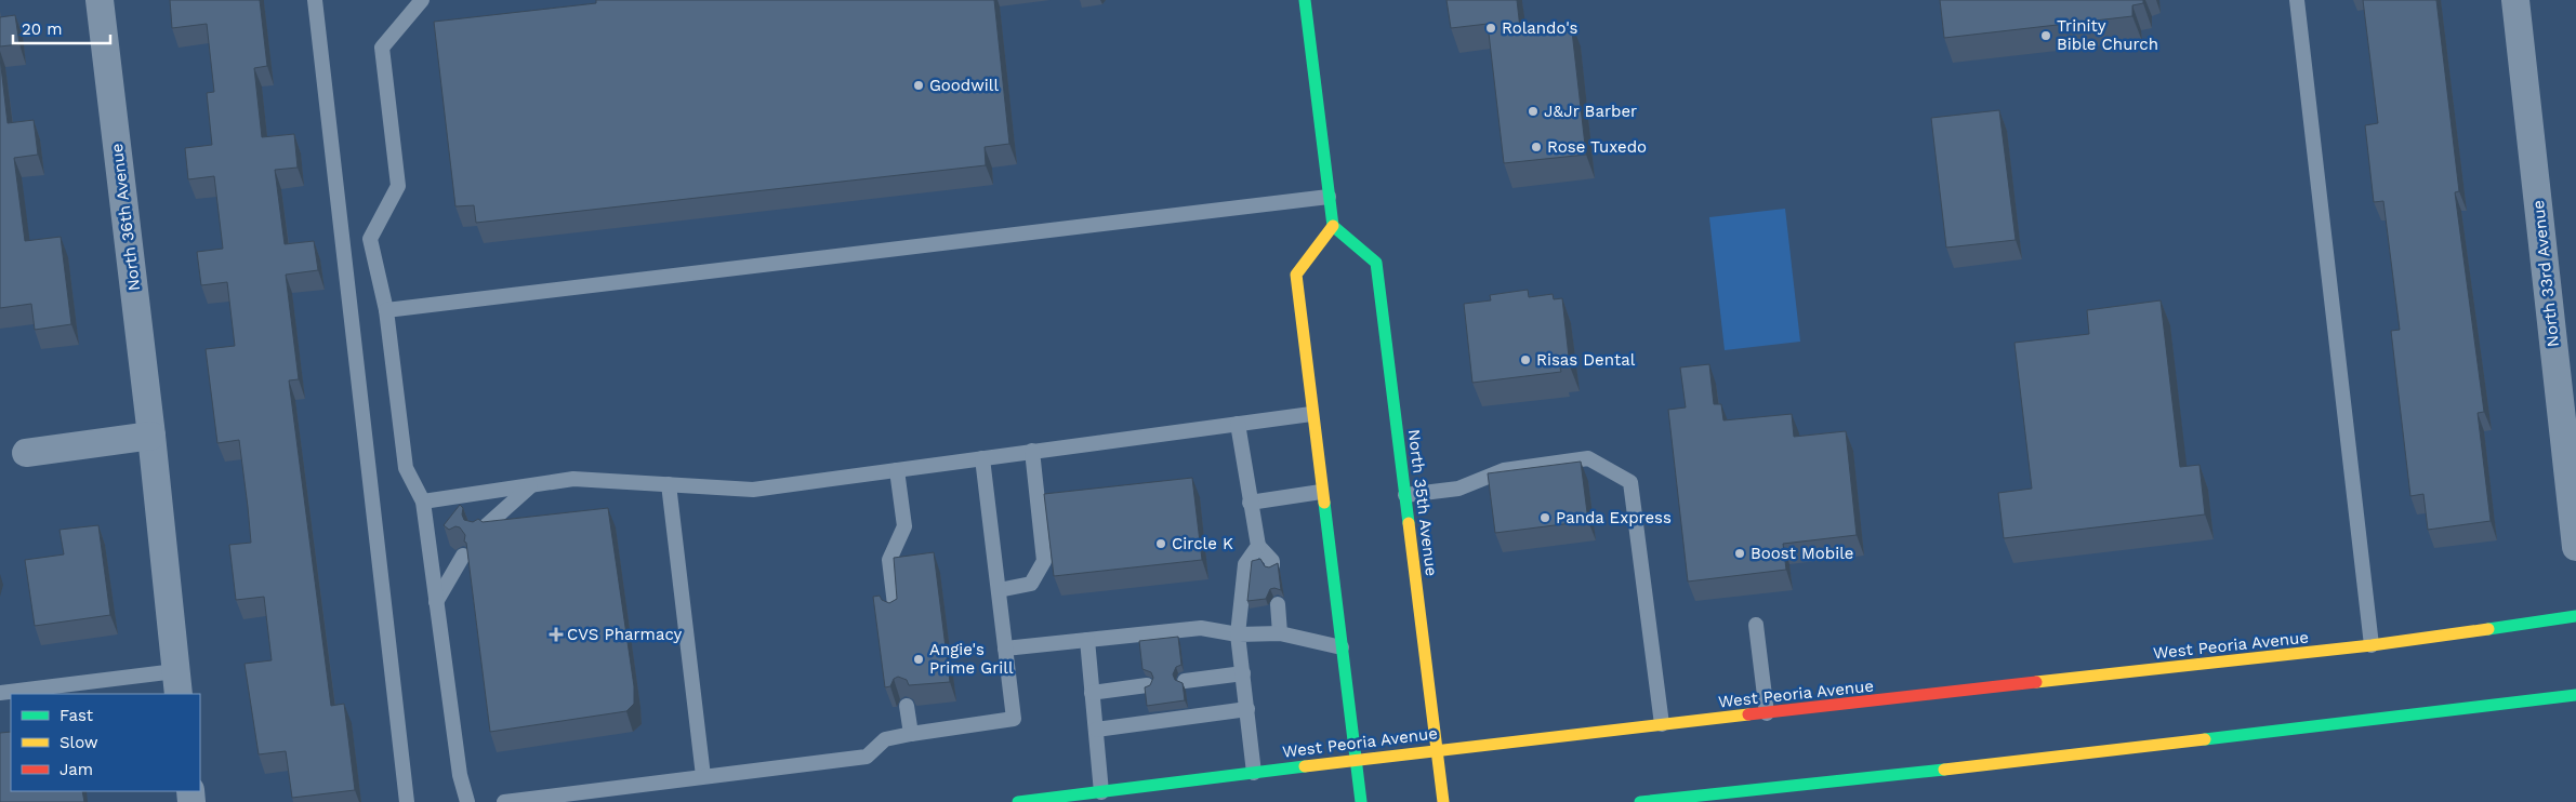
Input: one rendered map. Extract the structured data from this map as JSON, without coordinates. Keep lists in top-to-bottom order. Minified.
{"streets":{"main road":["North 35th Avenue","West Peoria Avenue"],"street":["North 36th Avenue","North 33rd Avenue"]},"crossings":[["North 35th Avenue","West Peoria Avenue"]],"places":{"other":["Rolando's","Trinity Bible Church","Goodwill","J&Jr Barber","Rose Tuxedo","Risas Dental","Panda Express","Circle K","Boost Mobile","Angie's Prime Grill"],"health":["CVS Pharmacy"]},"legend":["Fast","Slow","Jam"],"scale_bar":"20 m"}
